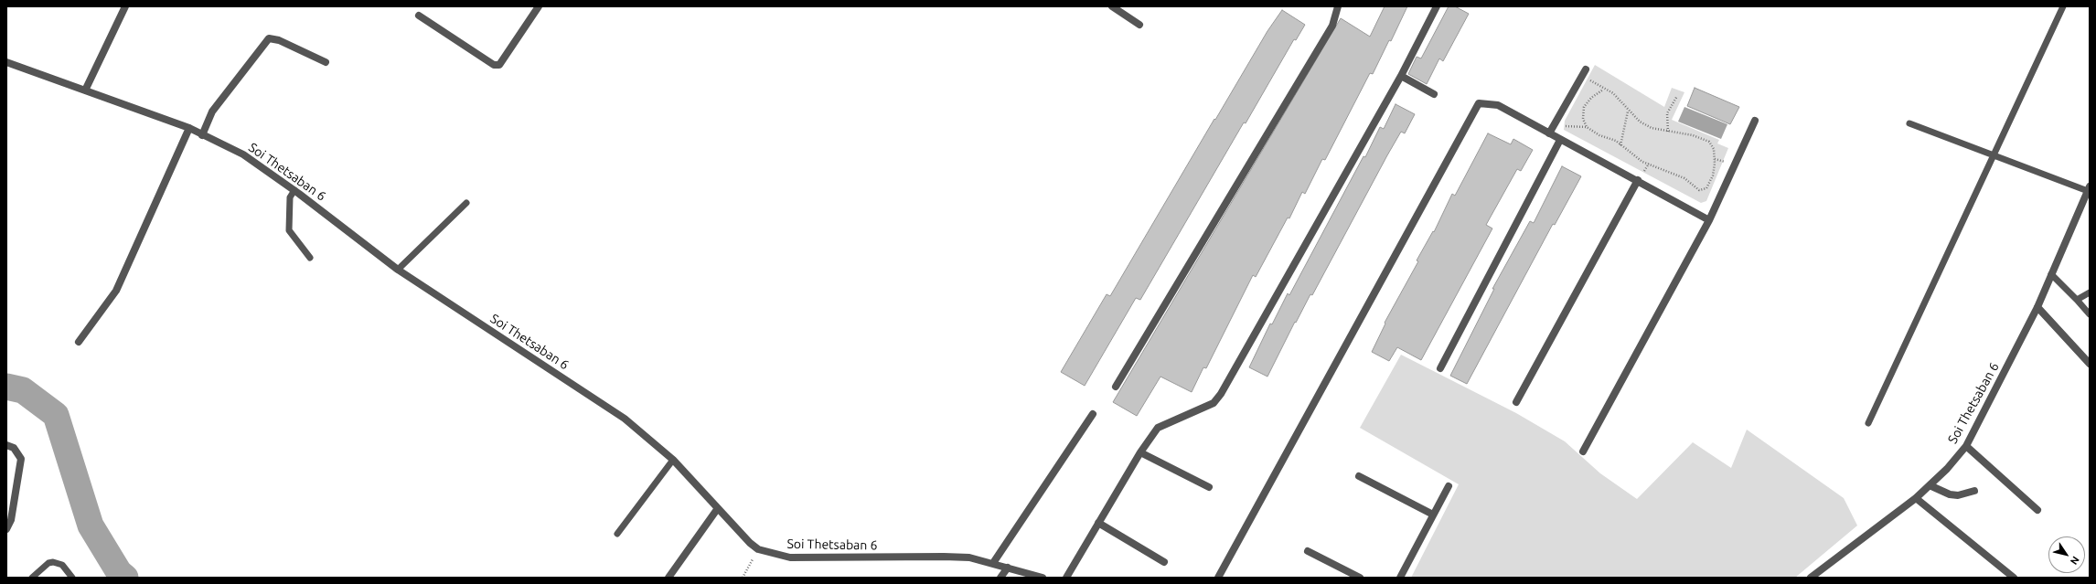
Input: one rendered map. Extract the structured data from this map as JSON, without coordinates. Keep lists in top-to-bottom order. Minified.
{"streets":{"street":["Soi Thetsaban 6"]},"north":"bottom right"}
